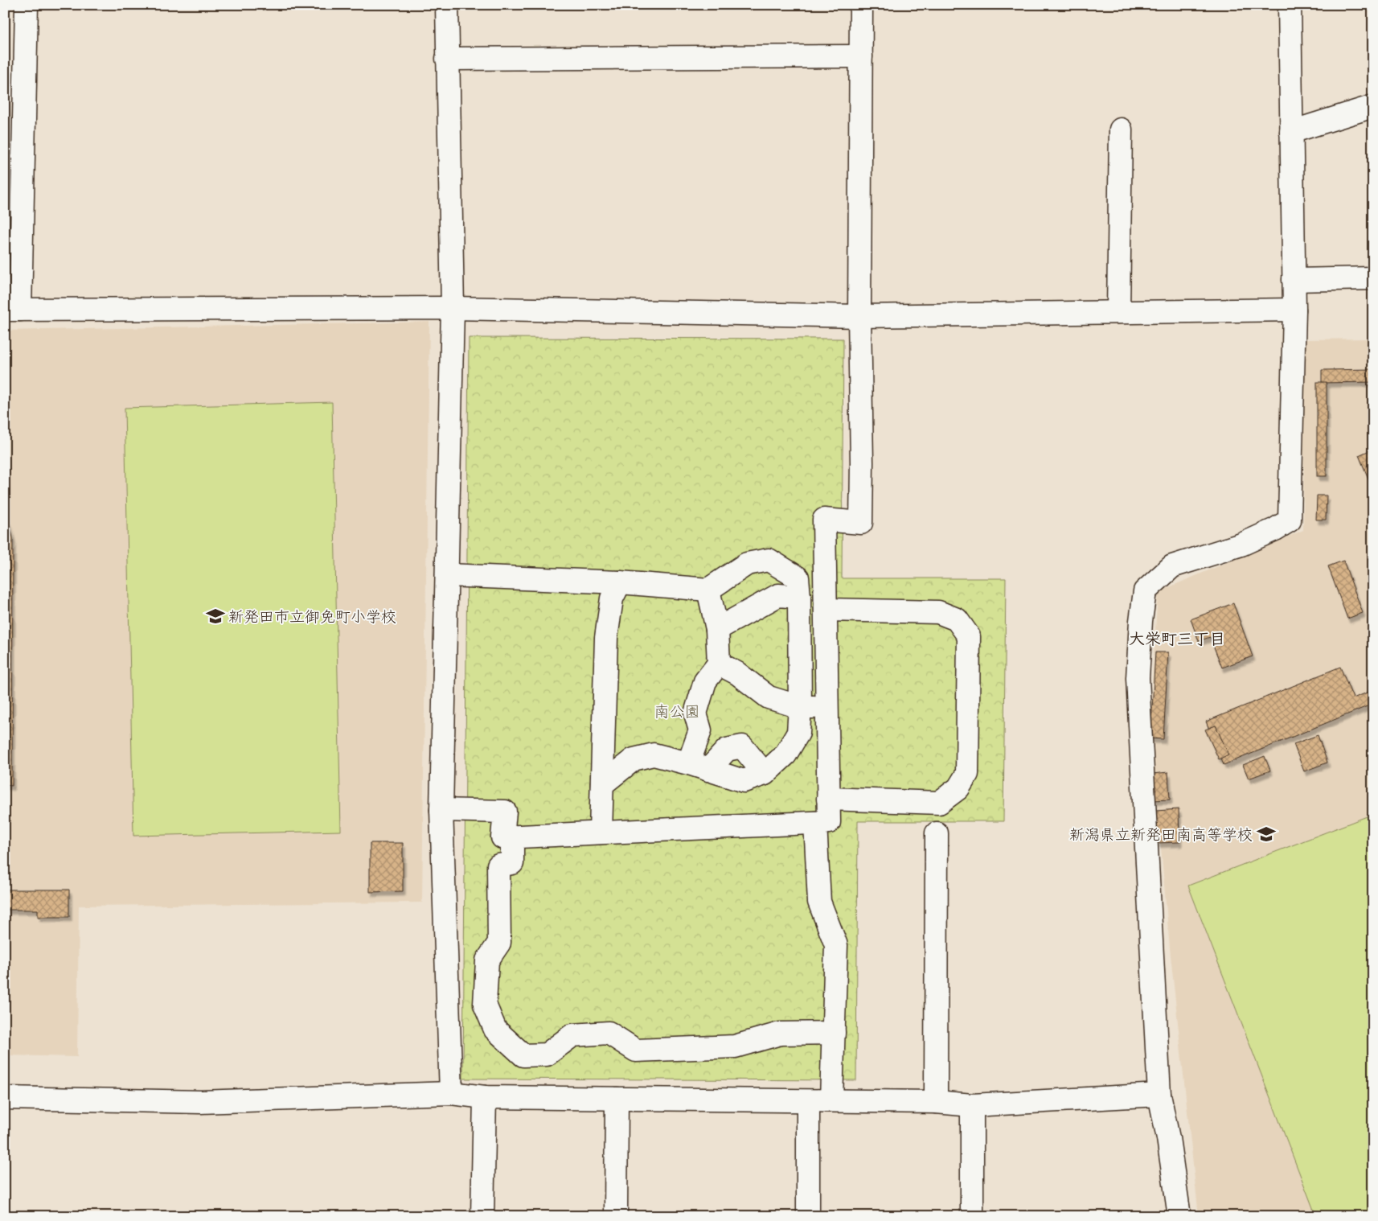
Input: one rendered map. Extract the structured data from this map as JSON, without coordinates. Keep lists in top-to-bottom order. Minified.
{"districts":["大栄町三丁目"],"parks":["南公園"],"places":{"school or university":["新発田市立御免町小学校","新潟県立新発田南高等学校"]}}
